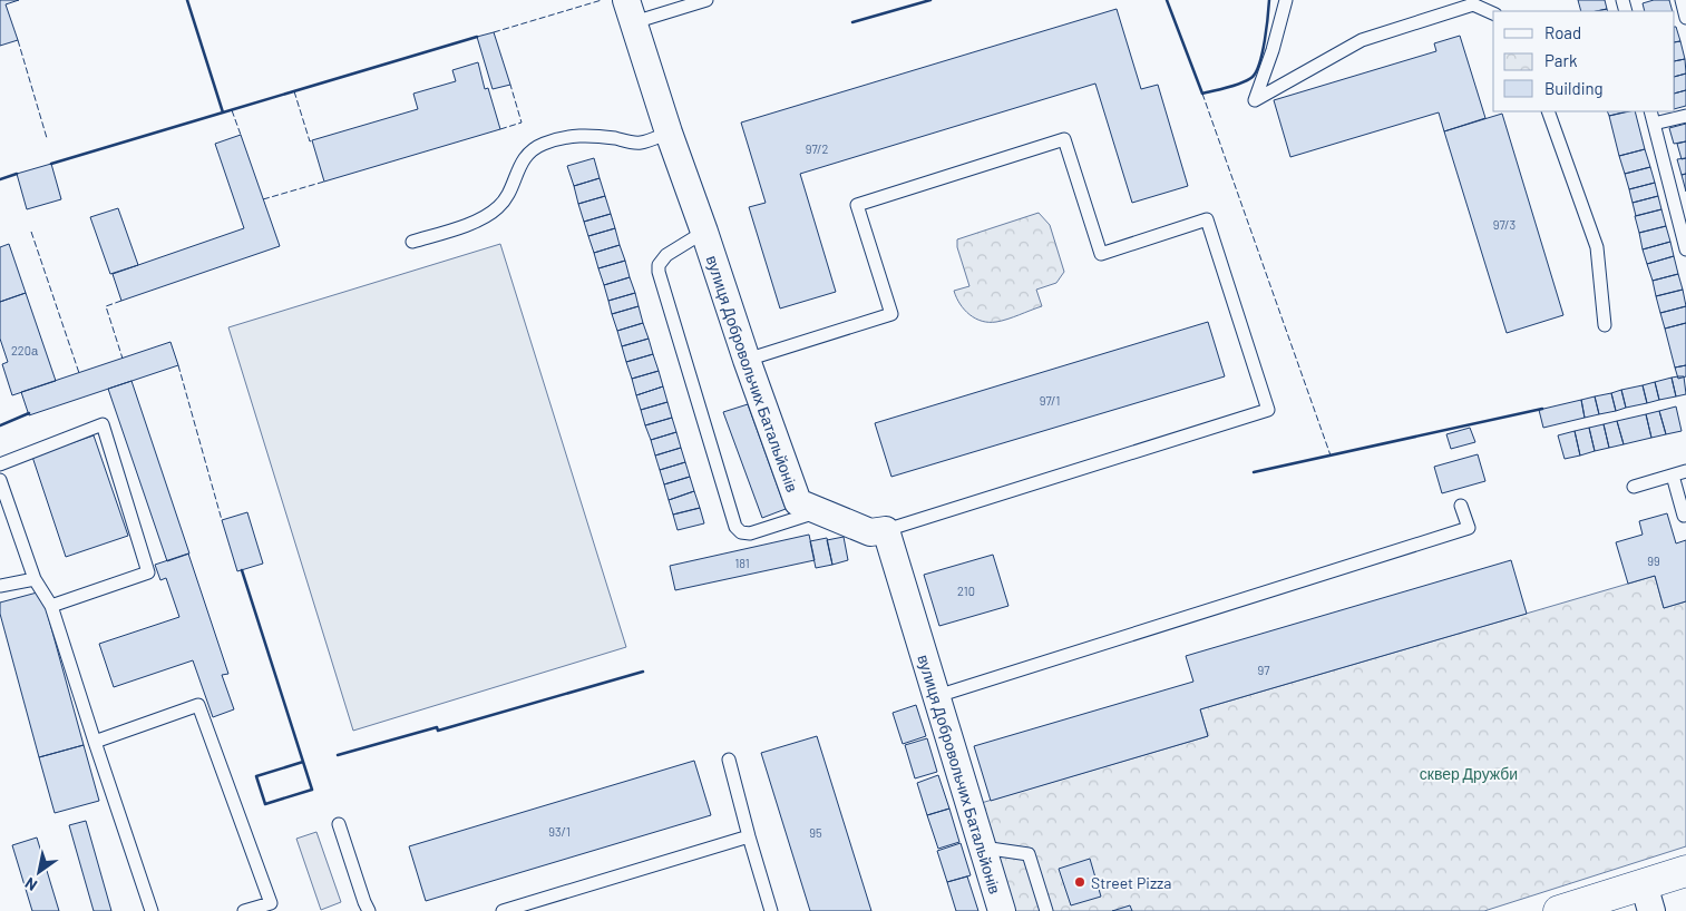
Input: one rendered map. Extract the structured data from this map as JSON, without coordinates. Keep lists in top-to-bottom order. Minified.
{"streets":{"street":["вулиця Добровольчих Батальйонів"]},"parks":["сквер Дружби"],"places":["Street Pizza"],"house_numbers":["97/2","97/3","220а","97/1","99","181","210","97","93/1","95"],"legend":["Road","Park","Building"],"north":"bottom left"}
